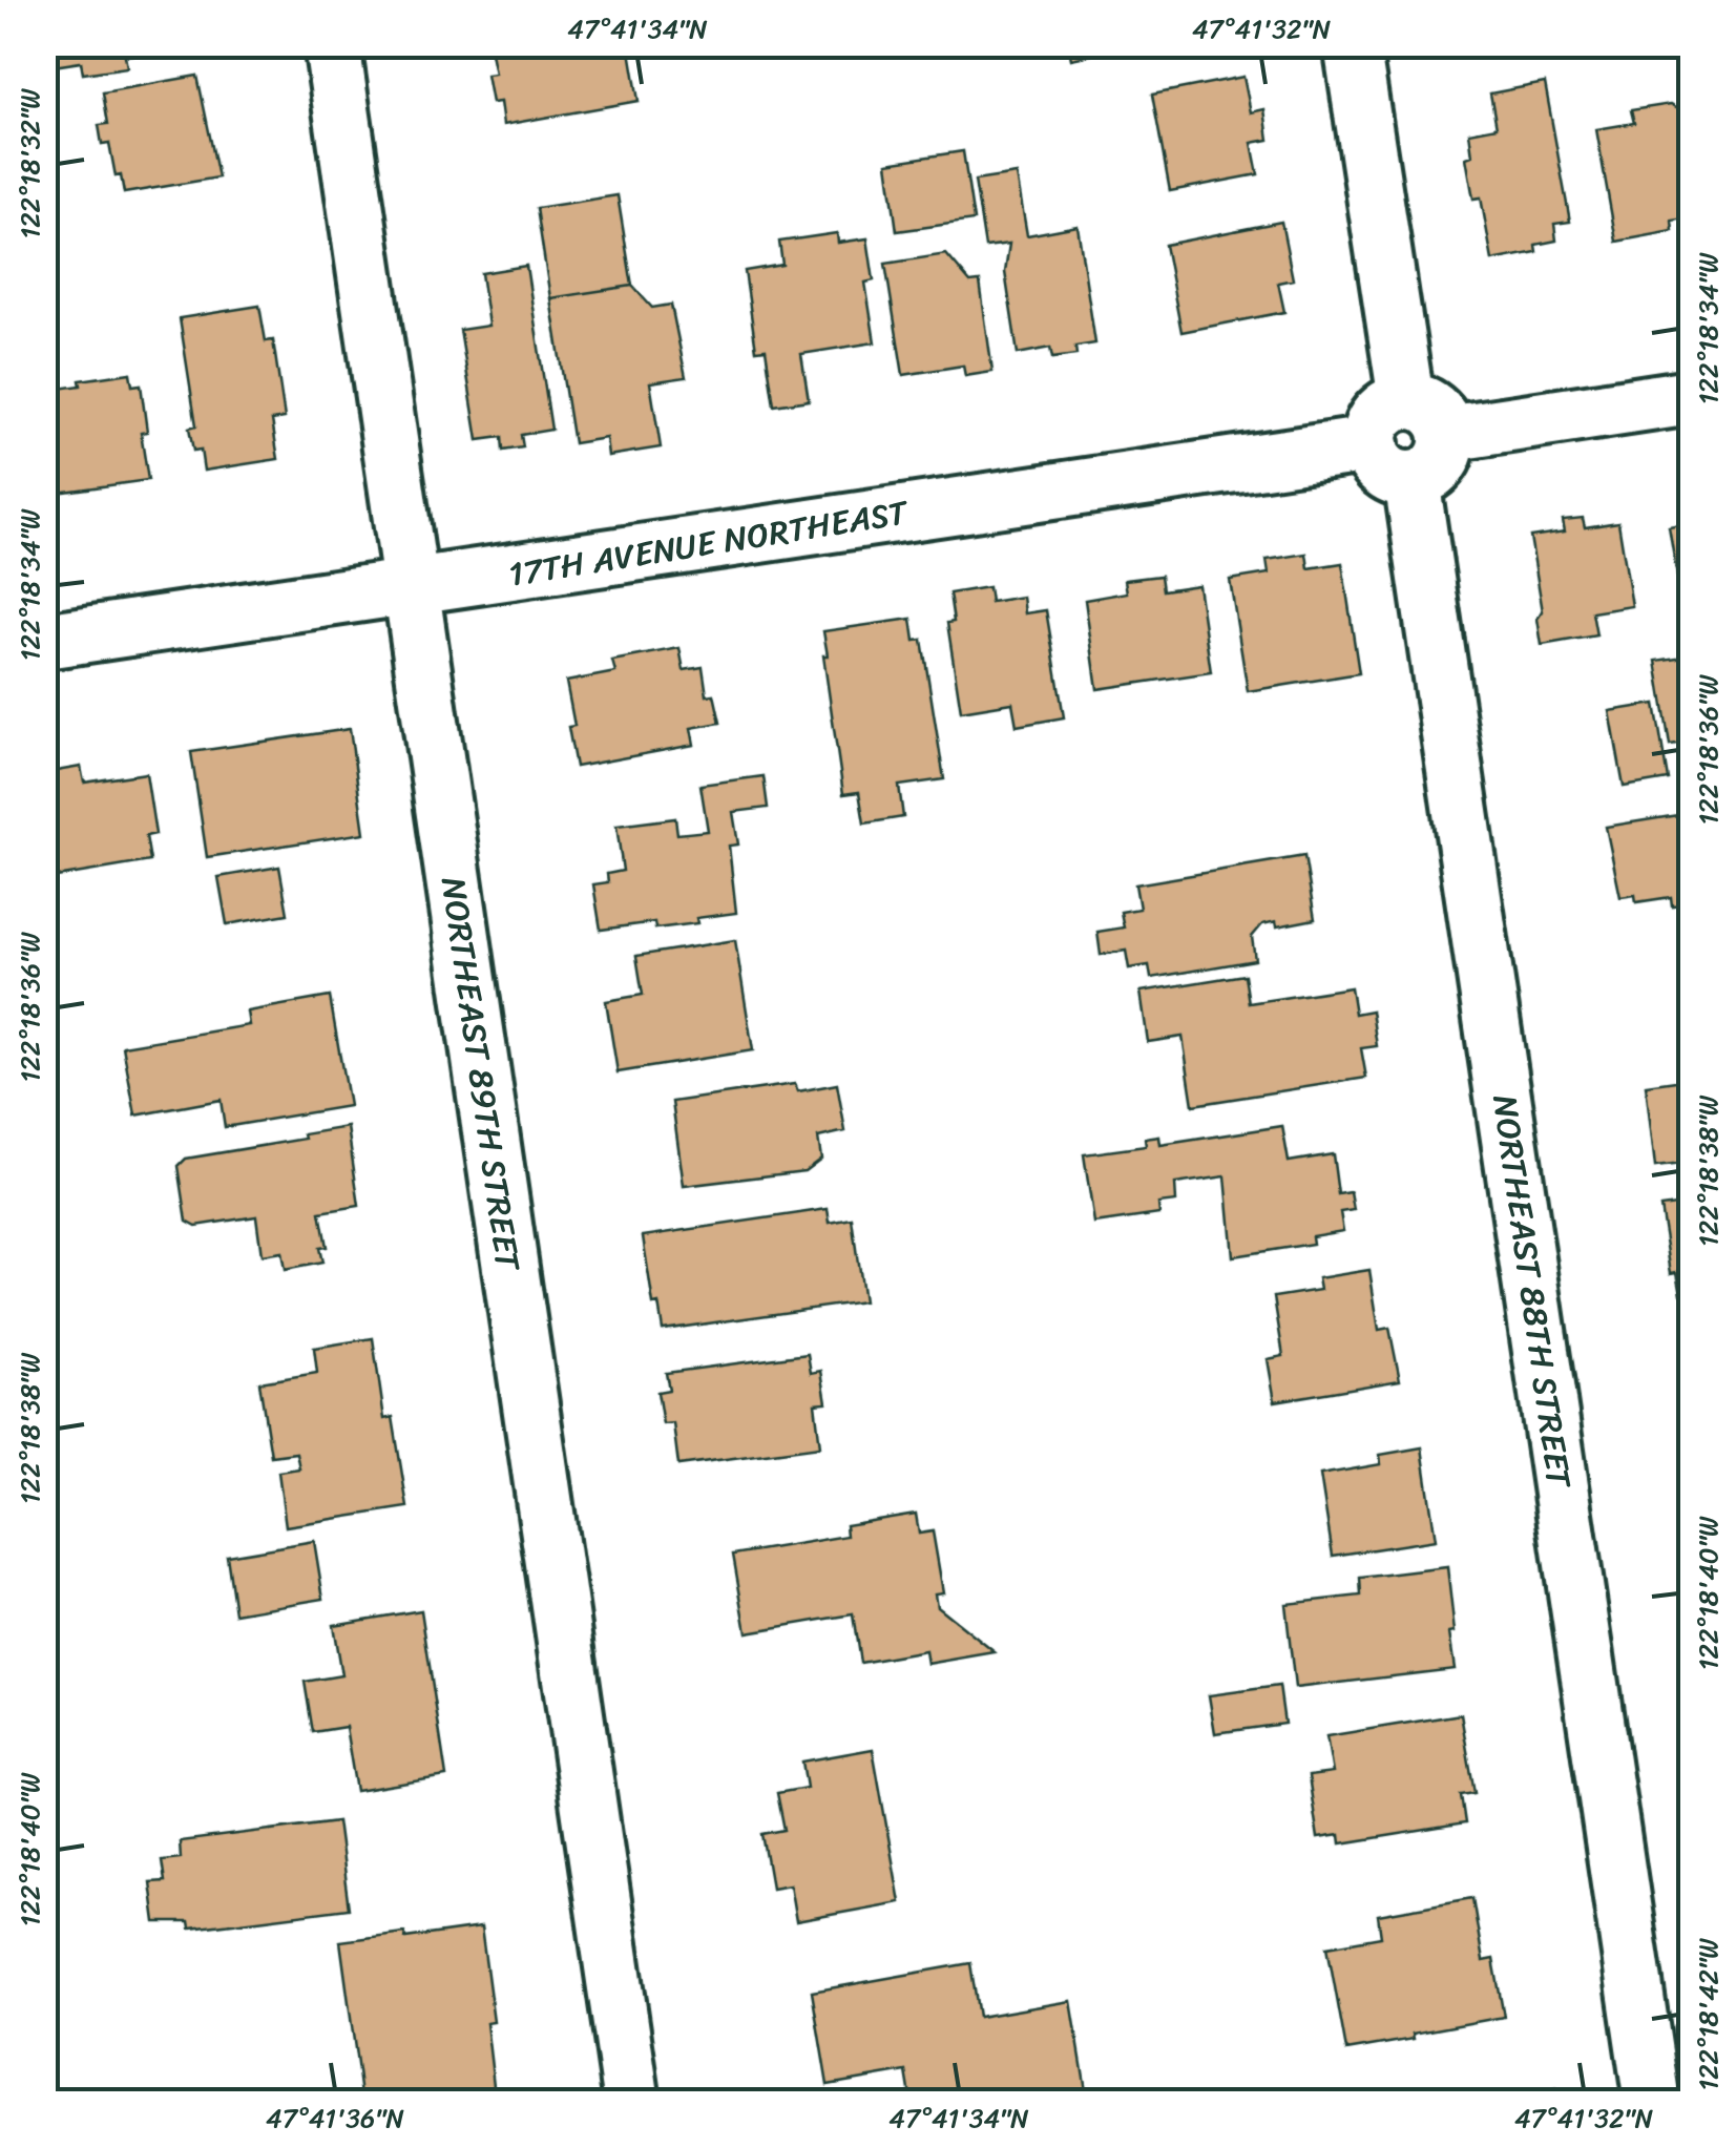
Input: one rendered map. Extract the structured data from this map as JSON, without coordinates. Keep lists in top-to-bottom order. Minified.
{"streets":{"street":["17TH AVENUE NORTHEAST","NORTHEAST 89TH STREET","NORTHEAST 88TH STREET"]},"crossings":[["17TH AVENUE NORTHEAST","NORTHEAST 89TH STREET"],["17TH AVENUE NORTHEAST","NORTHEAST 88TH STREET"]],"coordinates":["47°41'34\"N","47°41'32\"N","122°18'32\"W","122°18'34\"W","122°18'36\"W","122°18'38\"W","122°18'40\"W","122°18'42\"W","47°41'36\"N"]}
